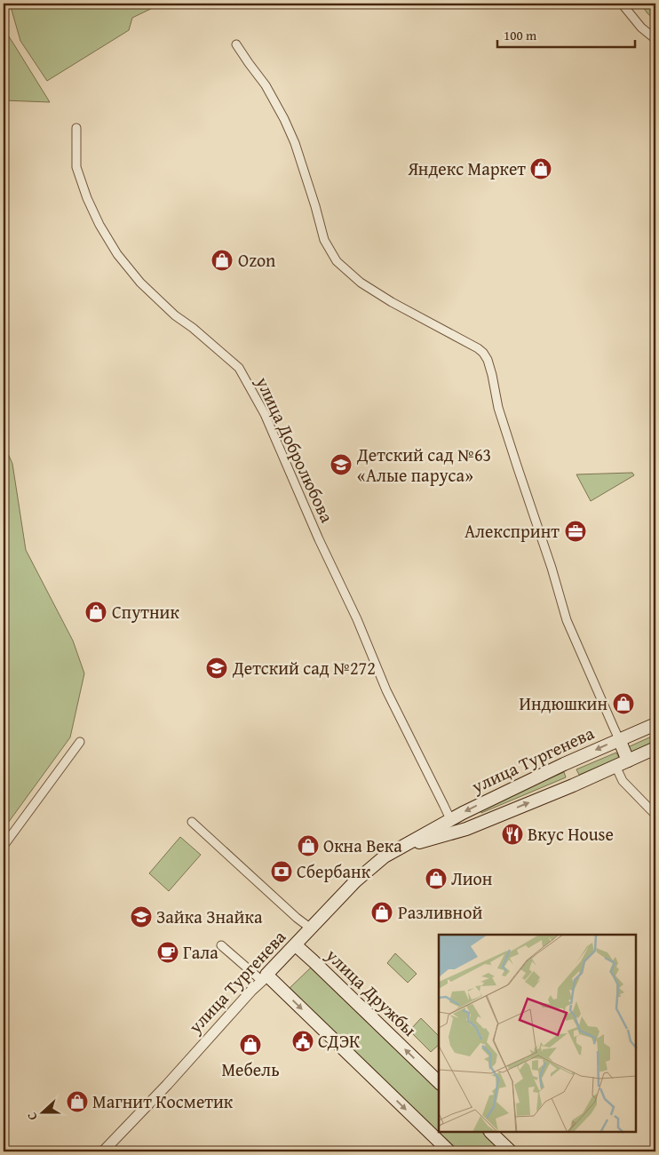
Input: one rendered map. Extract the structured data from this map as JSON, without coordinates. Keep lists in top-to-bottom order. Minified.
{"streets":{"main road":["улица Тургенева","улица Дружбы"],"street":["улица Добролюбова"]},"crossings":[["улица Добролюбова","улица Тургенева"],["улица Тургенева","улица Дружбы"]],"places":{"shop":["Яндекс Маркет","Ozon","Спутник","Индюшкин","Окна Века","Лион","Разливной","Мебель","Магнит Косметик"],"school or university":["Детский сад №63 «Алые паруса»","Детский сад №272","Зайка Знайка"],"office":["Алекспринт"],"restaurant":["Вкус House"],"bank":["Сбербанк"],"cafe":["Гала"],"public building":["СДЭК"]},"scale_bar":"100 m","north":"left"}
